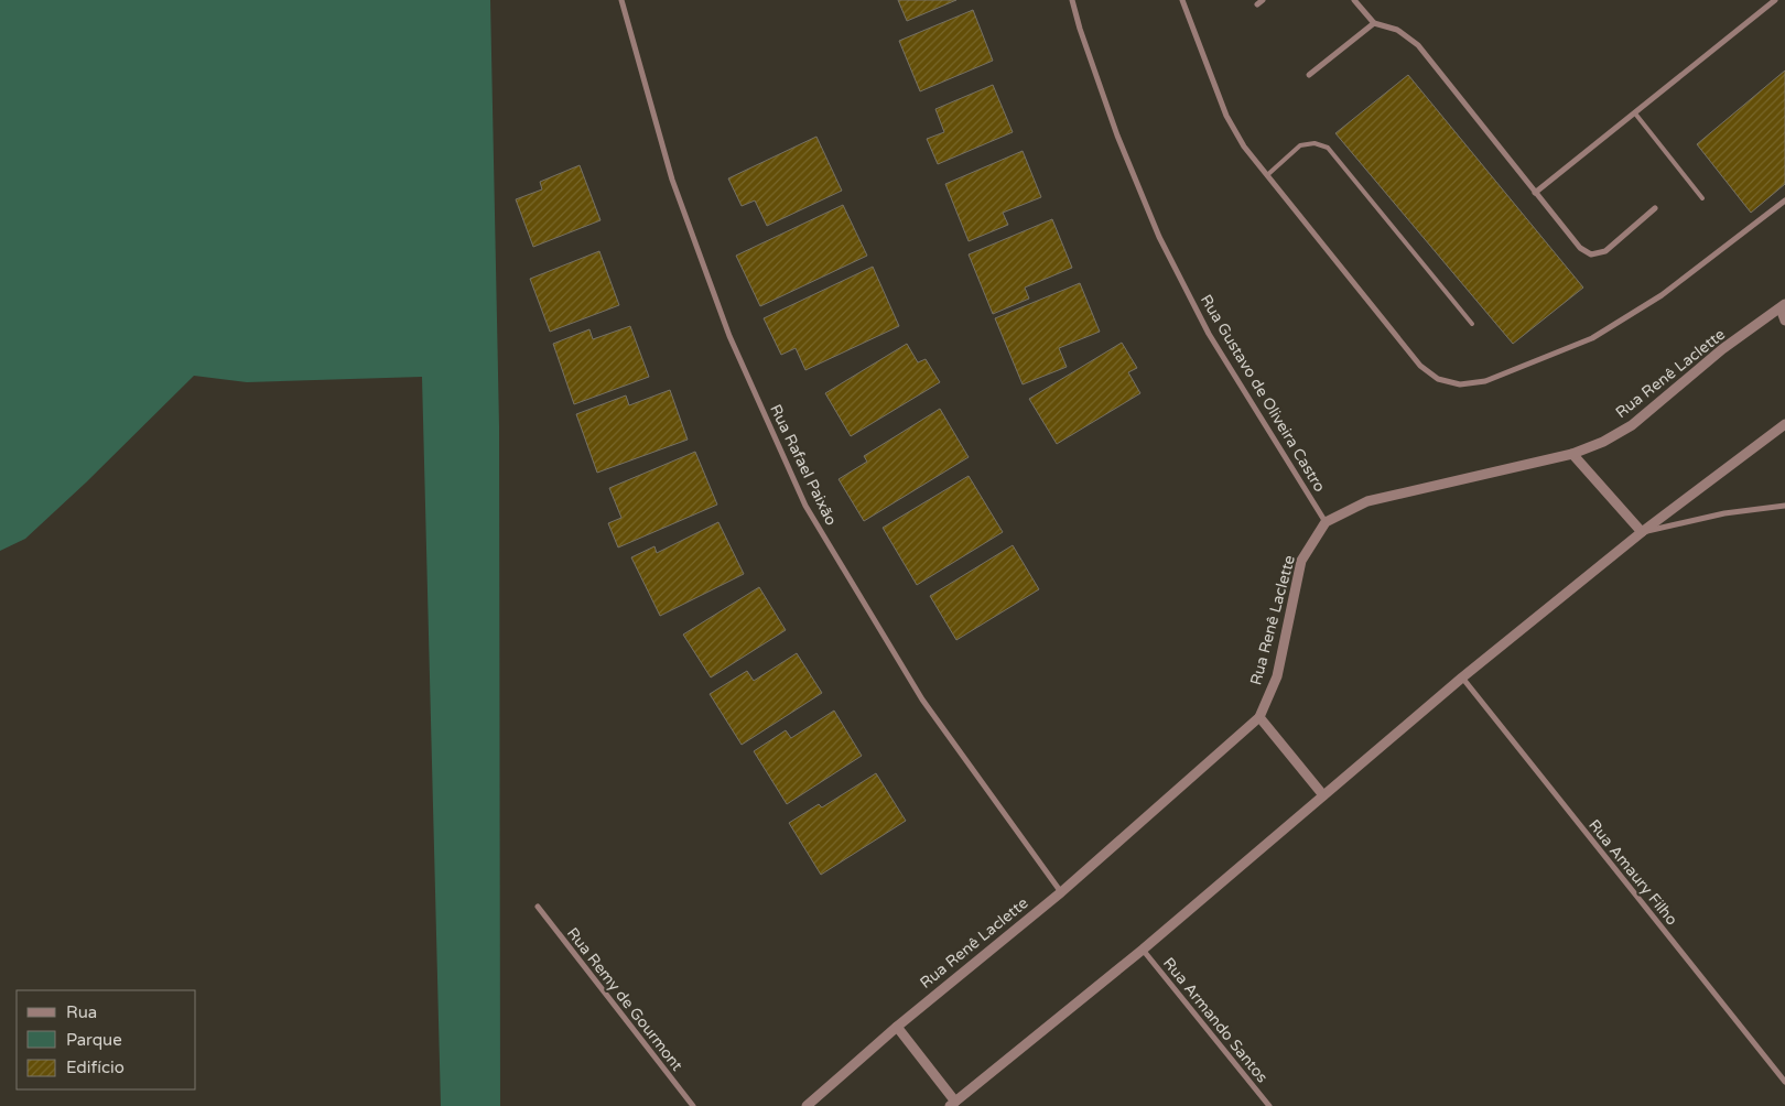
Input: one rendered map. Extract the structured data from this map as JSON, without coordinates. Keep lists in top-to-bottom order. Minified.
{"streets":{"street":["Rua Renê Laclette","Rua Gustavo de Oliveira Castro","Rua Rafael Paixão","Rua Amaury Filho","Rua Remy de Gourmont","Rua Armando Santos"]},"crossings":[["Rua Renê Laclette","Rua Gustavo de Oliveira Castro"],["Rua Renê Laclette","Rua Rafael Paixão"]],"legend":["Rua","Parque","Edifício"]}
